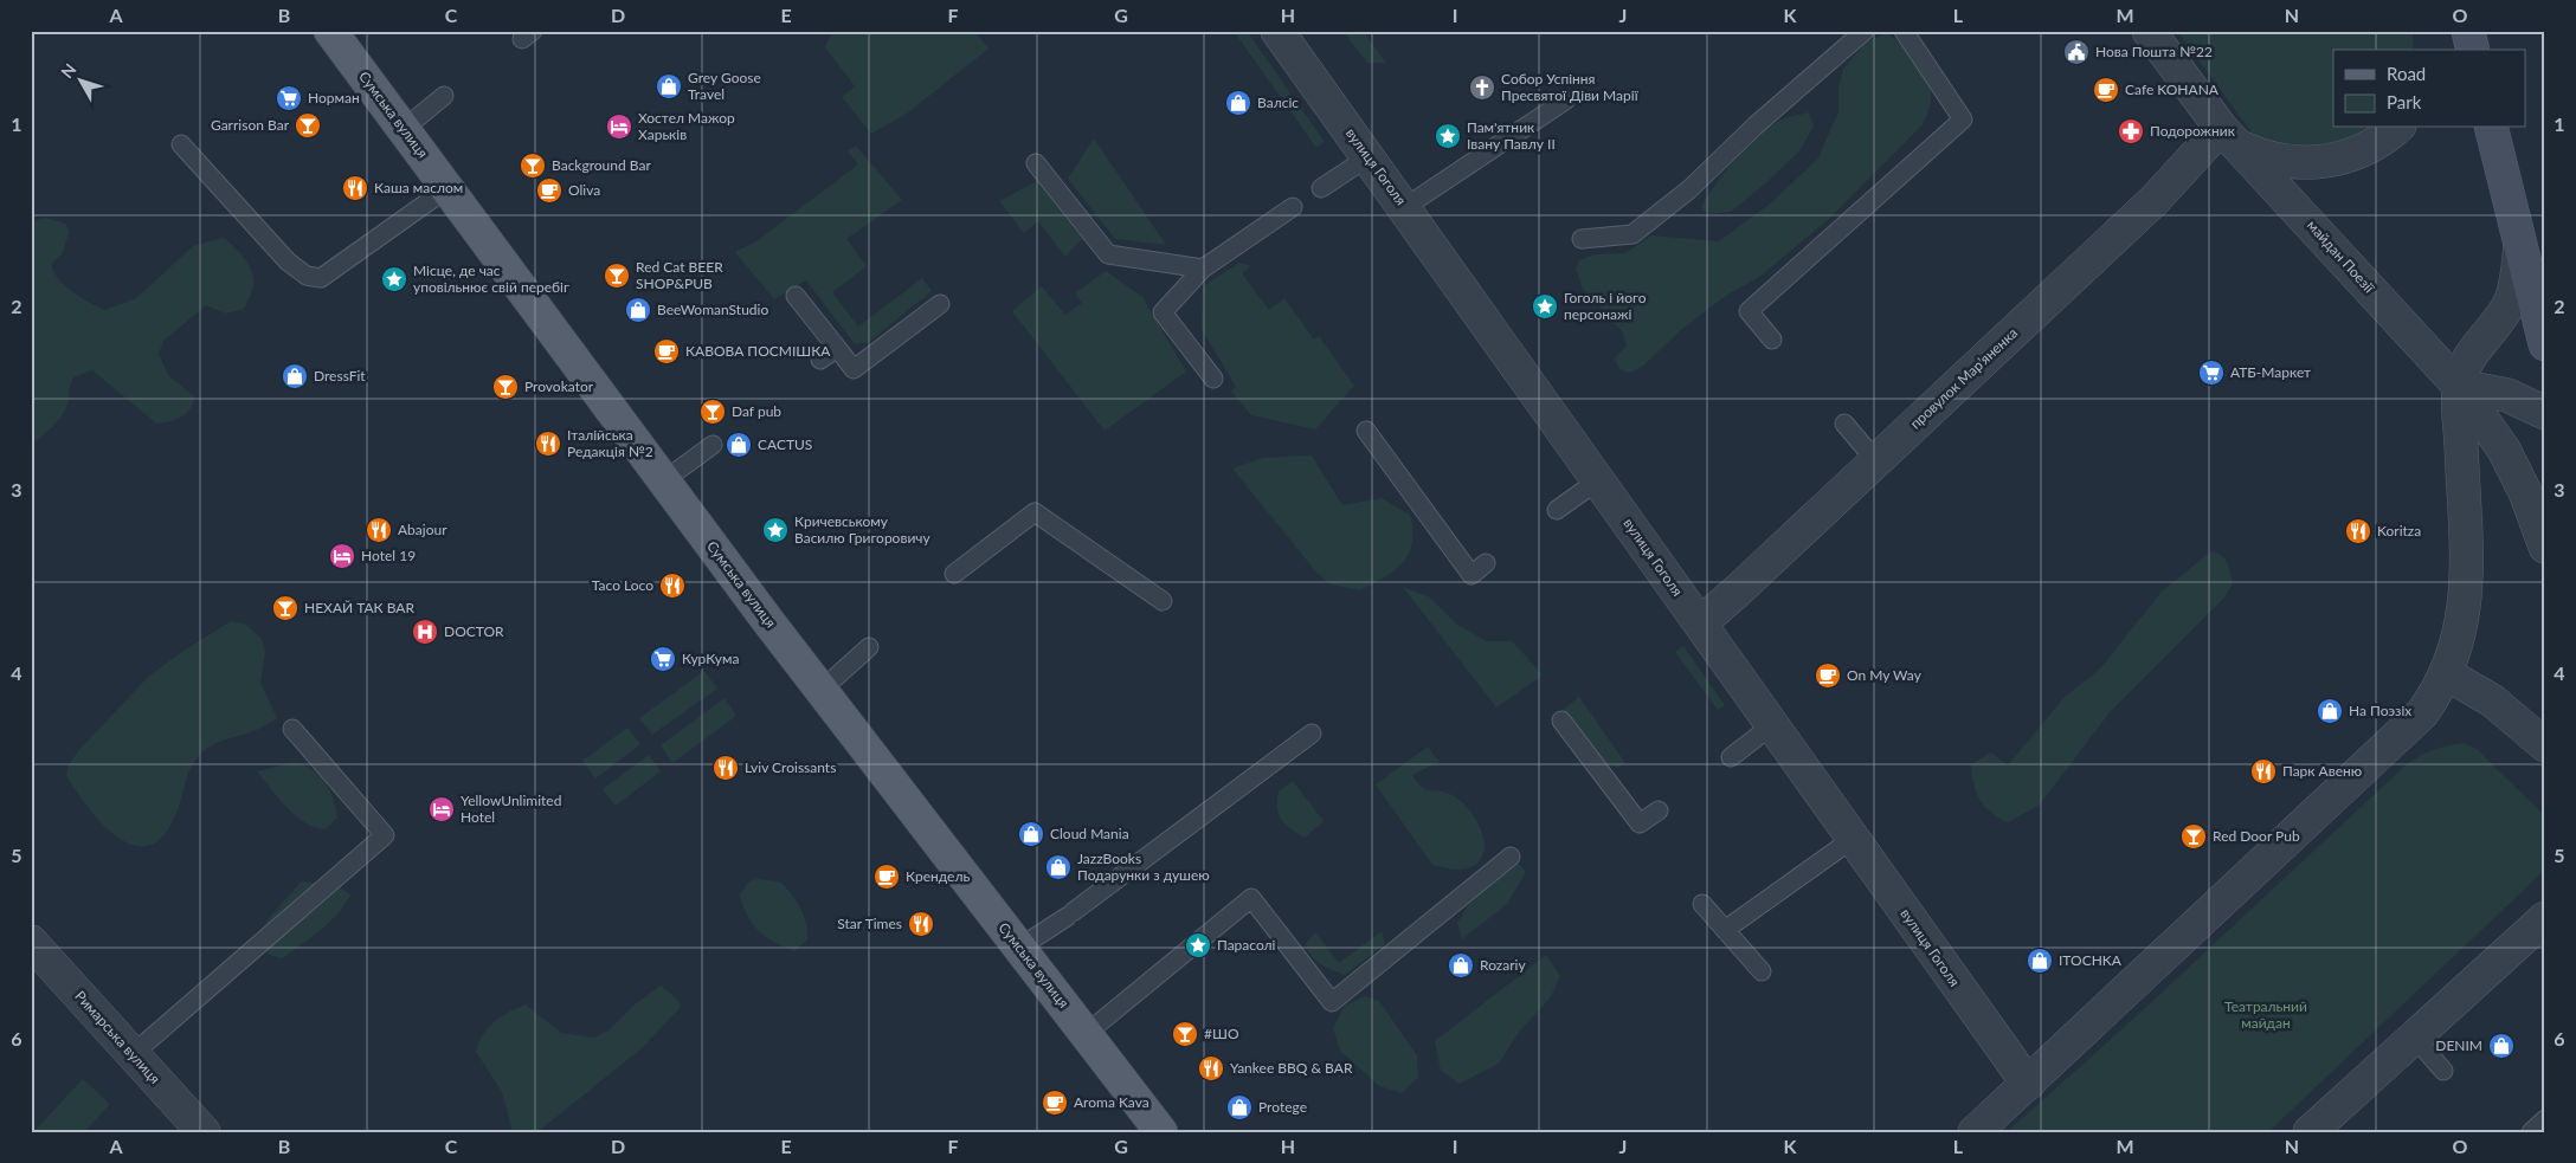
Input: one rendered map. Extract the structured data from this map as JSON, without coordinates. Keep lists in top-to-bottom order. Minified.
{"streets":{"main road":["Сумська вулиця"],"street":["вулиця Гоголя","майдан Поезії","провулок Мар’яненка","Римарська вулиця"]},"crossings":[["вулиця Гоголя","провулок Мар’яненка"],["майдан Поезії","провулок Мар’яненка"]],"parks":["Театральний майдан"],"places":{"public building":["Нова Пошта №22"],"shop":["Grey Goose Travel","Валсіс","BeeWomanStudio","DressFit","CACTUS","На Поэзіх","Cloud Mania","JazzBooks Подарунки з душею","ITOCHKA","Rozariy","DENIM","Protege"],"church":["Собор Успіння Пресвятої Діви Марії"],"cafe":["Cafe KOHANA","Oliva","КАВОВА ПОСМІШКА","On My Way","Крендель","Aroma Kava"],"supermarket":["Норман","АТБ-Маркет","КурКума"],"bar":["Garrison Bar","Background Bar","Red Cat BEER SHOP&PUB","Provokator","Daf pub","НЕХАЙ ТАК BAR","Red Door Pub","#ШО"],"hotel":["Хостел Мажор Харьків","Hotel 19","YellowUnlimited Hotel"],"pharmacy":["Подорожник"],"place":["Пам'ятник Івану Павлу II","Місце, де час уповільнює свій перебіг","Гоголь і його персонажі","Кричевському Василю Григоровичу","Парасолі"],"restaurant":["Каша маслом","Італійська Редакція №2","Abajour","Koritza","Taco Loco","Lviv Croissants","Парк Авеню","Star Times","Yankee BBQ & BAR"],"hospital":["DOCTOR"]},"legend":["Road","Park"],"north":"top left","grid":{"columns":["A","B","C","D","E","F","G","H","I","J","K","L","M","N","O"],"rows":["1","2","3","4","5","6"]}}
